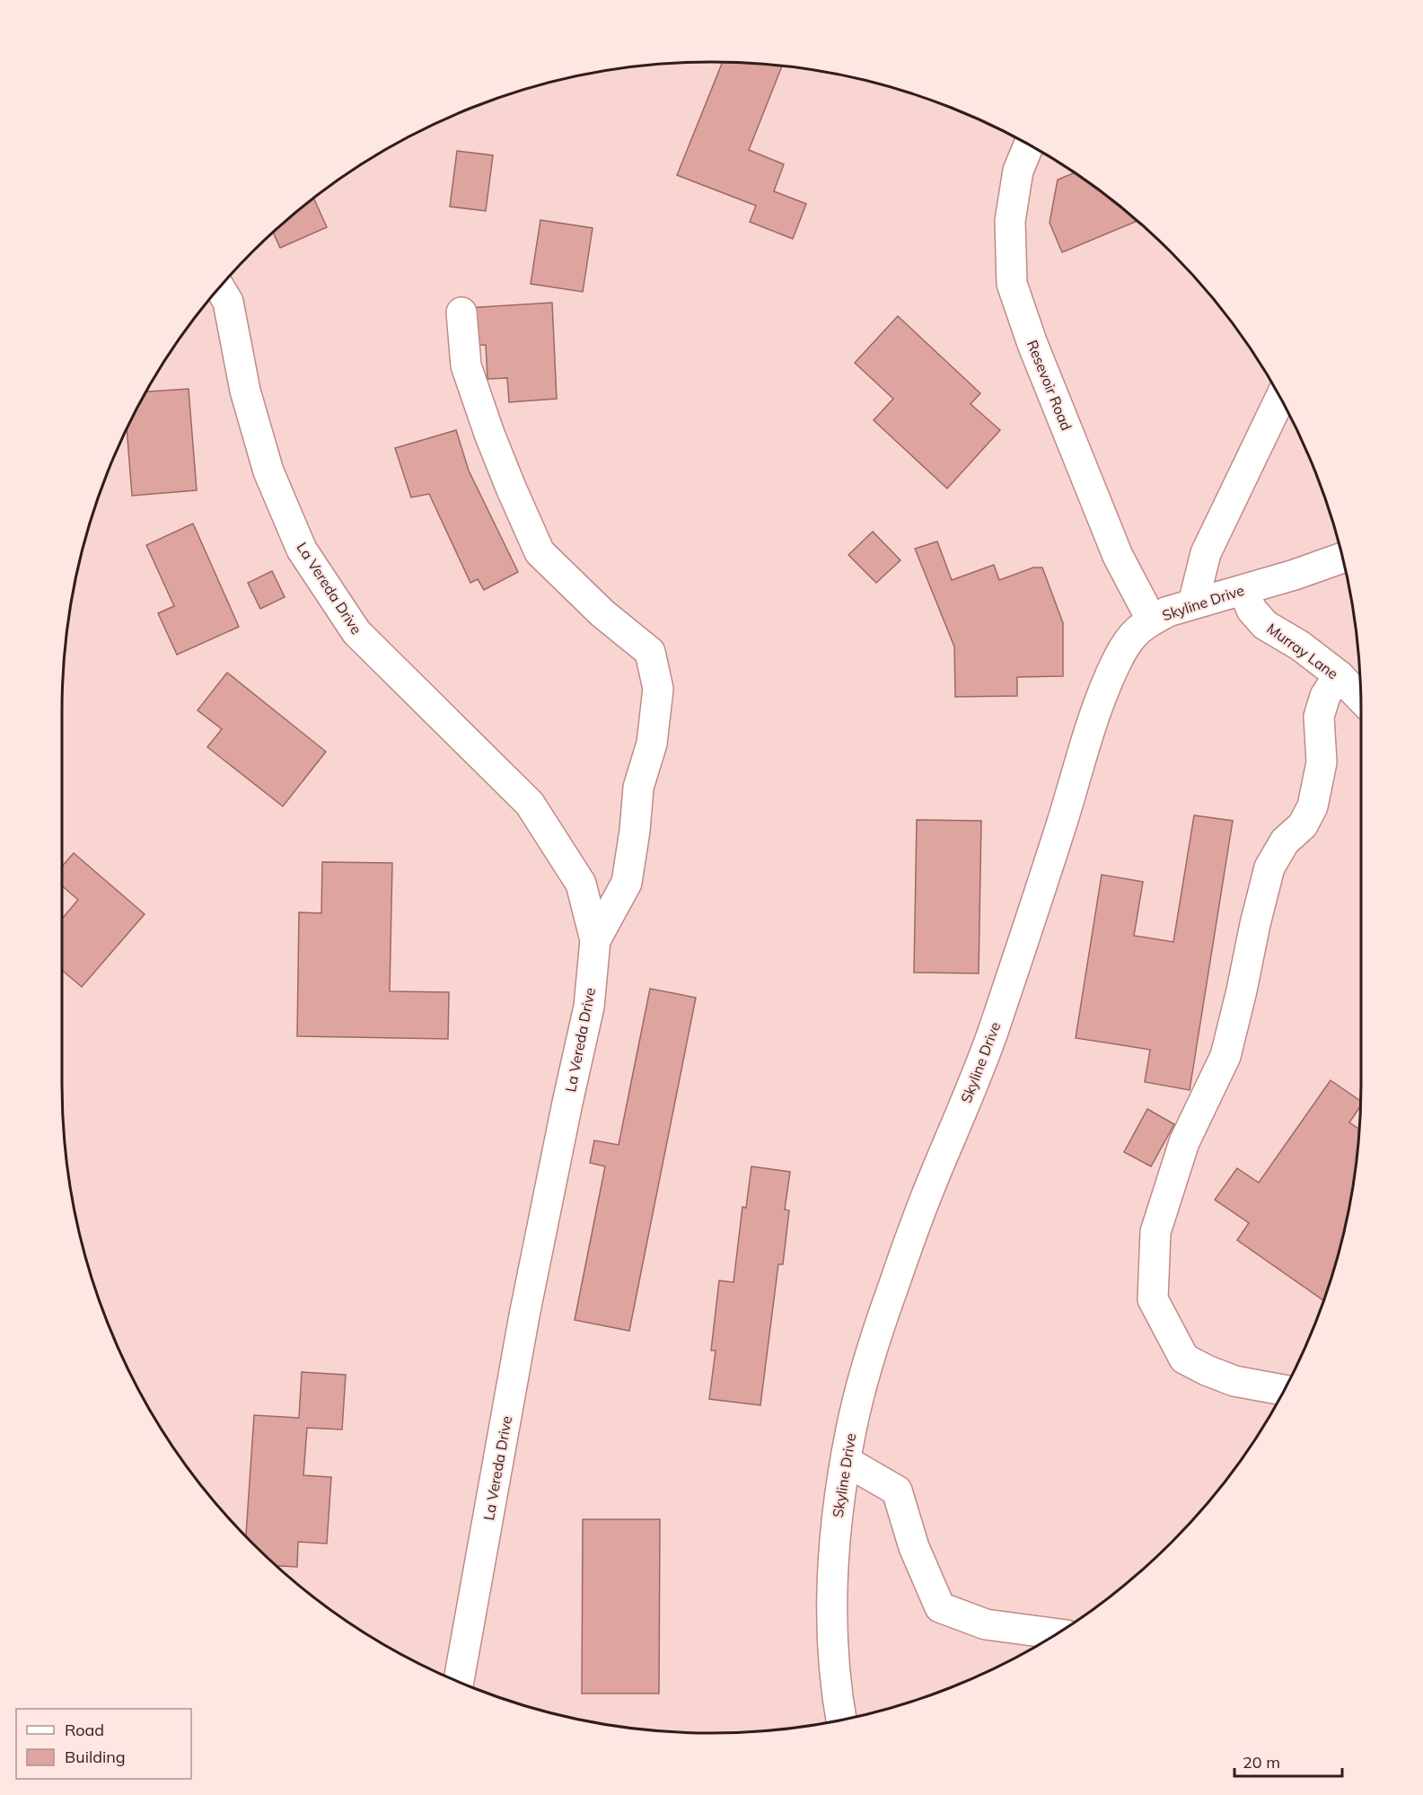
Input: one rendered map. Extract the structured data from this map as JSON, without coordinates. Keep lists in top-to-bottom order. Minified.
{"streets":{"street":["Resevoir Road","La Vereda Drive","Skyline Drive","Murray Lane"]},"crossings":[["Resevoir Road","Skyline Drive"],["Skyline Drive","Murray Lane"]],"legend":["Road","Building"],"scale_bar":"20 m"}
